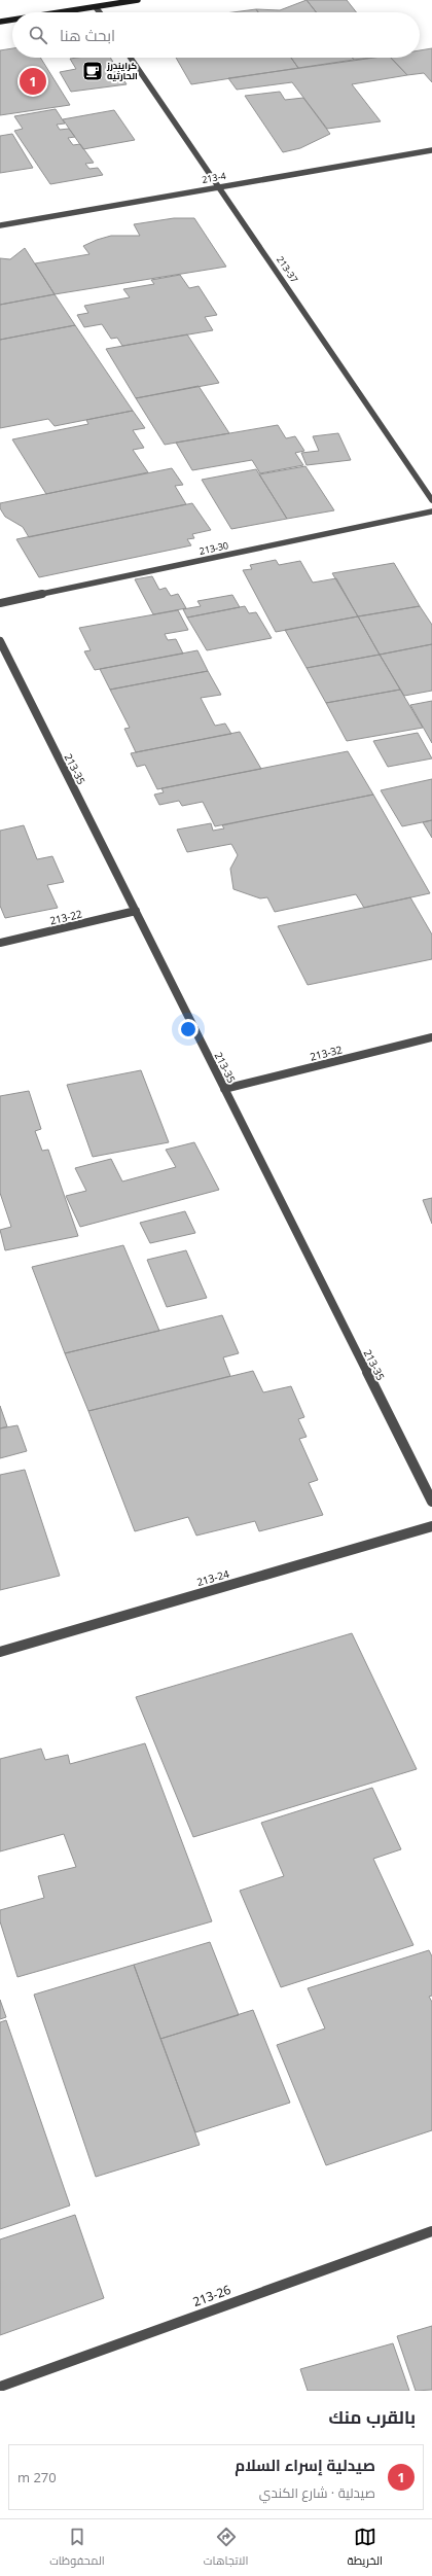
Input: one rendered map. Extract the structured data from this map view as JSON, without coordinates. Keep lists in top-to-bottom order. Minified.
{"streets":{"street":["213-4","213-37","213-30","213-35","213-22","213-32","213-24","213-26"]},"crossings":[["213-4","213-37"],["213-35","213-22"],["213-35","213-32"]],"places":{"cafe":["كرايندرز الحارثيه"]},"page":{"search":"ابحث هنا","pins":"1","heading":"بالقرب منك","list":[{"mark":"1","name":"صيدلية إسراء السلام","note":"صيدلية · شارع الكندي","value":"270 m"}],"nav":["الخريطة","الاتجاهات","المحفوظات"]}}
